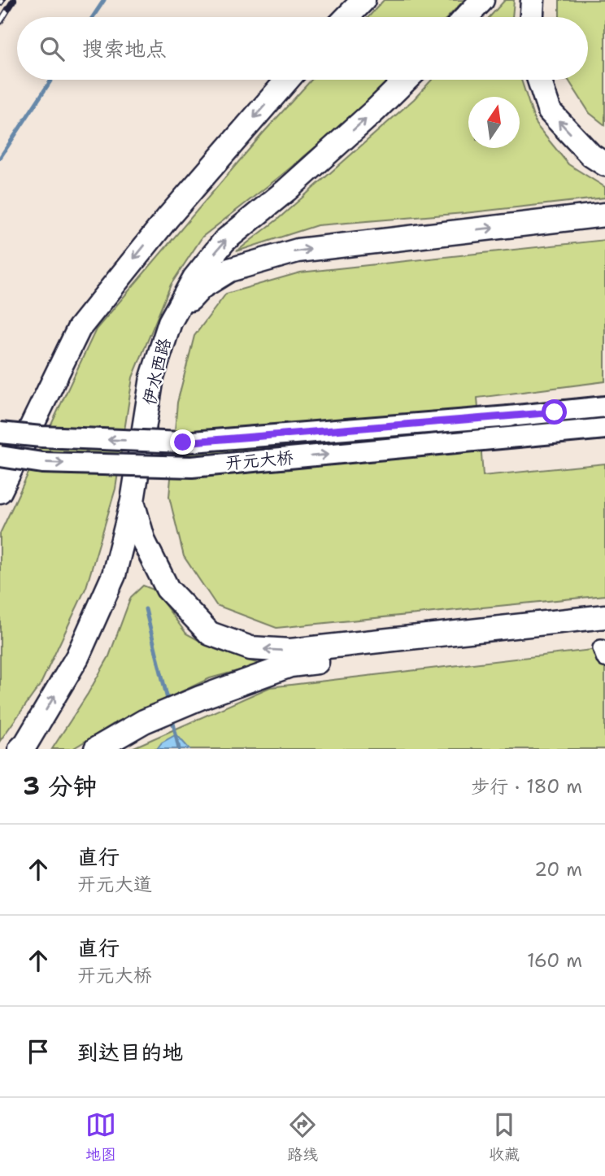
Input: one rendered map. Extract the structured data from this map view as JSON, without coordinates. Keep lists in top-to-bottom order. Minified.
{"streets":{"highway":["伊水西路"],"main road":["开元大桥"]},"north":"top","page":{"search":"搜索地点","heading":["3 分钟","步行 · 180 m"],"list":[["直行","开元大道","20 m"],["直行","开元大桥","160 m"],"到达目的地"],"nav":["地图","路线","收藏"]}}
